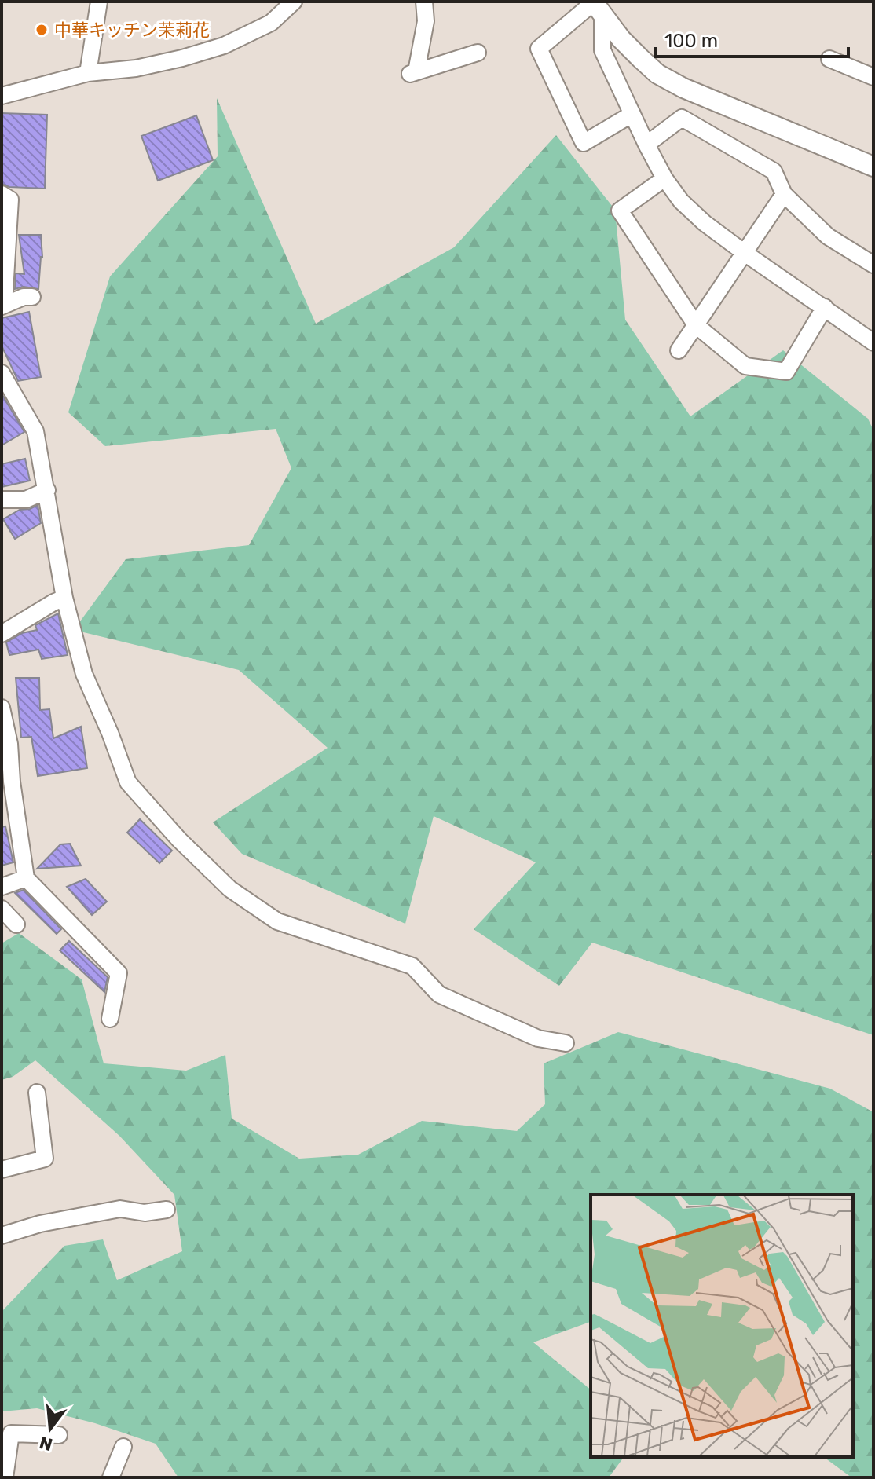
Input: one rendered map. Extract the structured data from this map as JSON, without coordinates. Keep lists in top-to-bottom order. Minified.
{"places":["中華キッチン茉莉花"],"scale_bar":"100 m","north":"bottom"}
